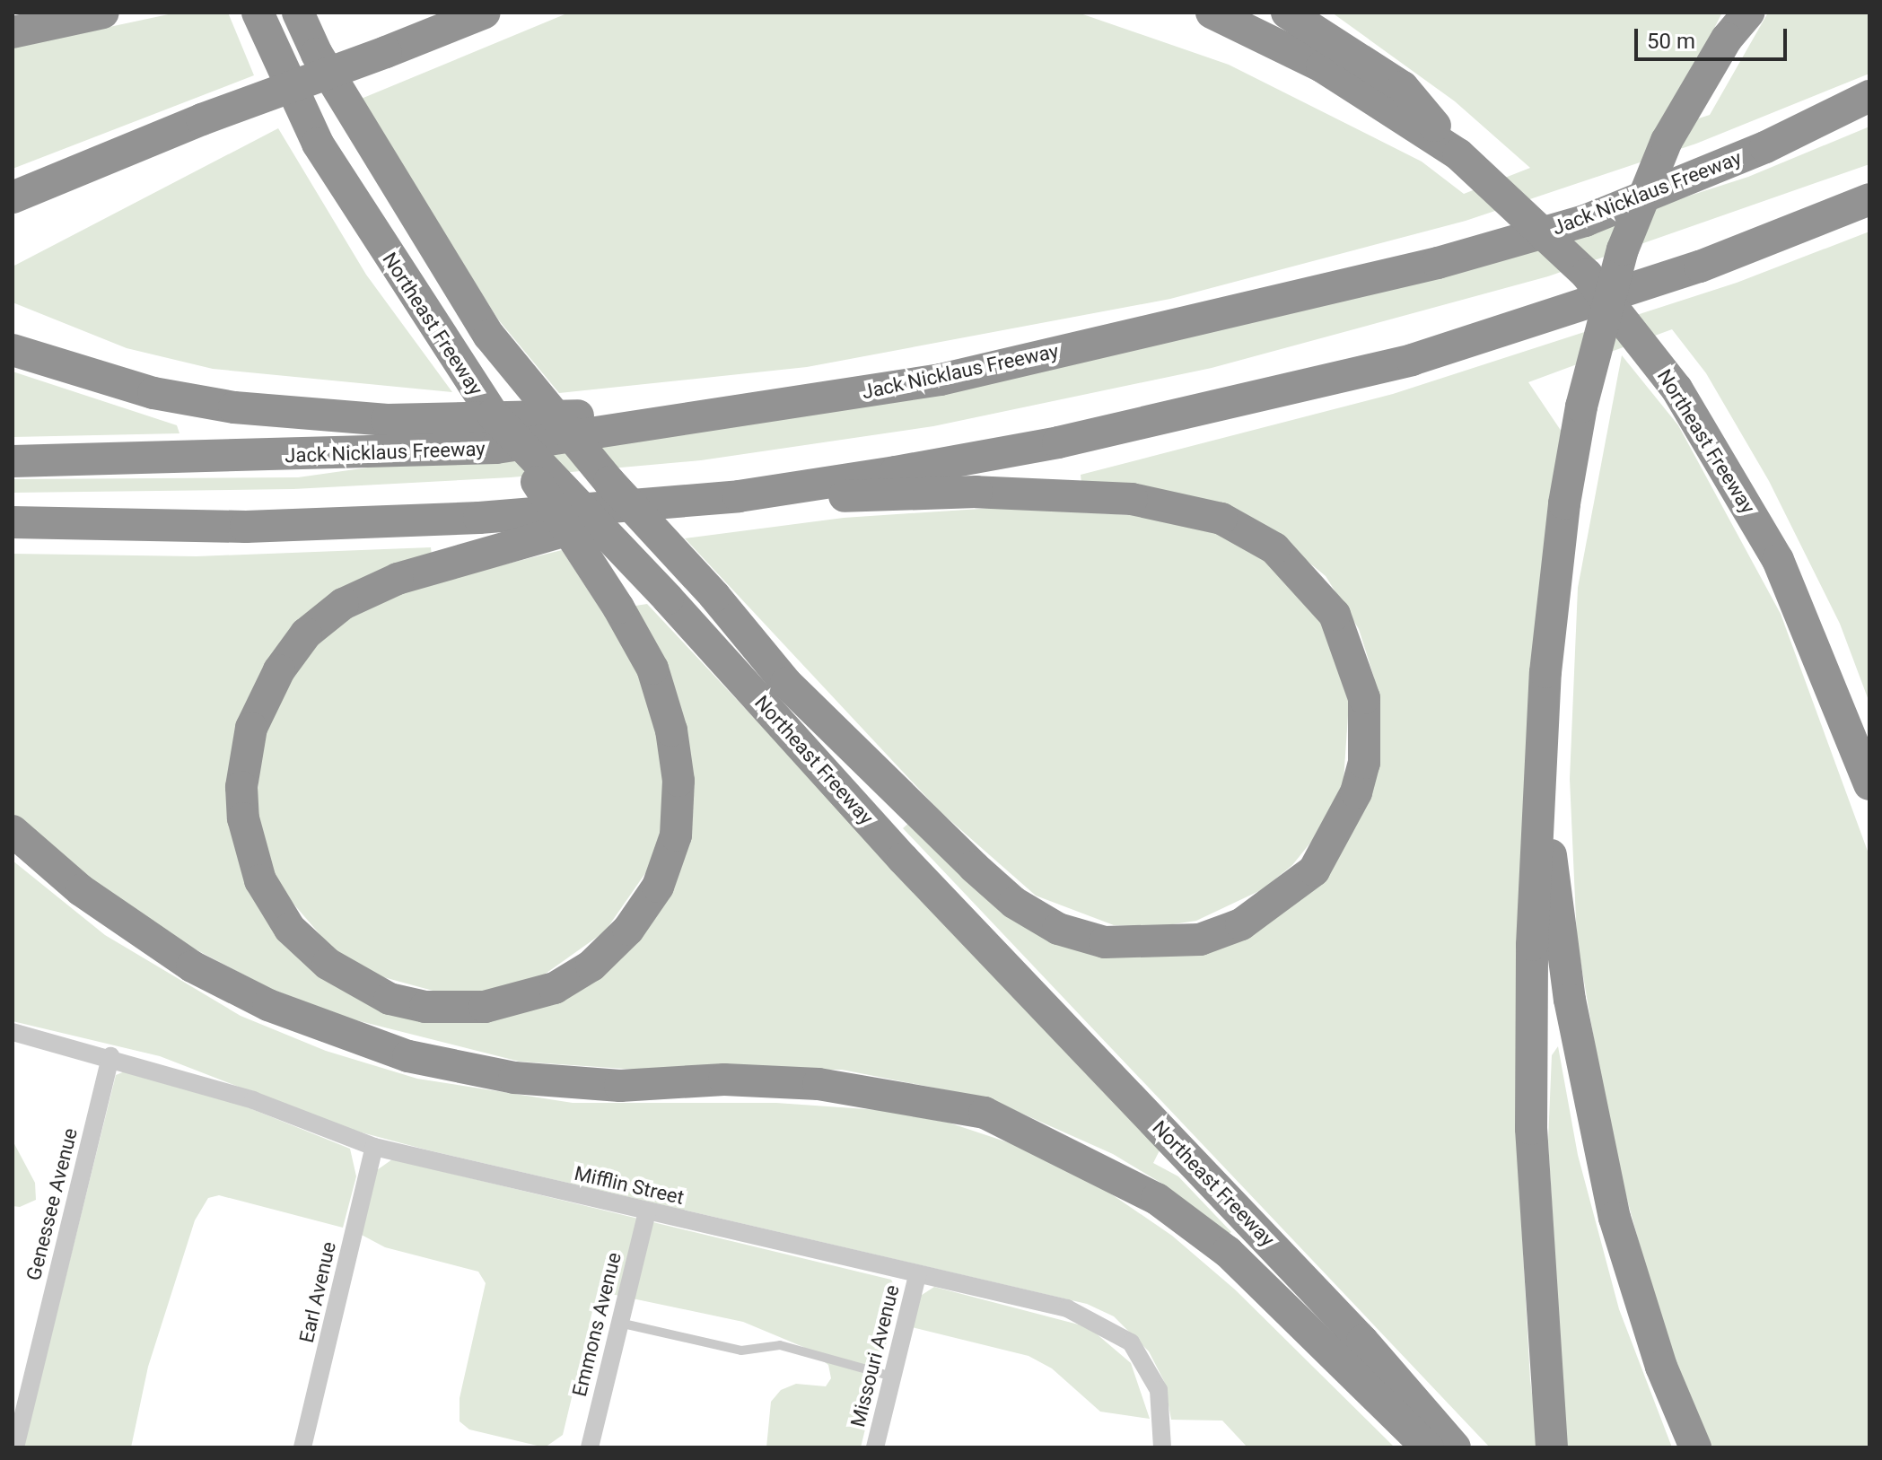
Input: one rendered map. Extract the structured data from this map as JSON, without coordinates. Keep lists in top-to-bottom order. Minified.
{"streets":{"highway":["Jack Nicklaus Freeway","Northeast Freeway"],"street":["Mifflin Street","Genessee Avenue","Earl Avenue","Emmons Avenue","Missouri Avenue"]},"crossings":[["Mifflin Street","Genessee Avenue"],["Mifflin Street","Earl Avenue"],["Mifflin Street","Emmons Avenue"],["Mifflin Street","Missouri Avenue"]],"scale_bar":"50 m"}
